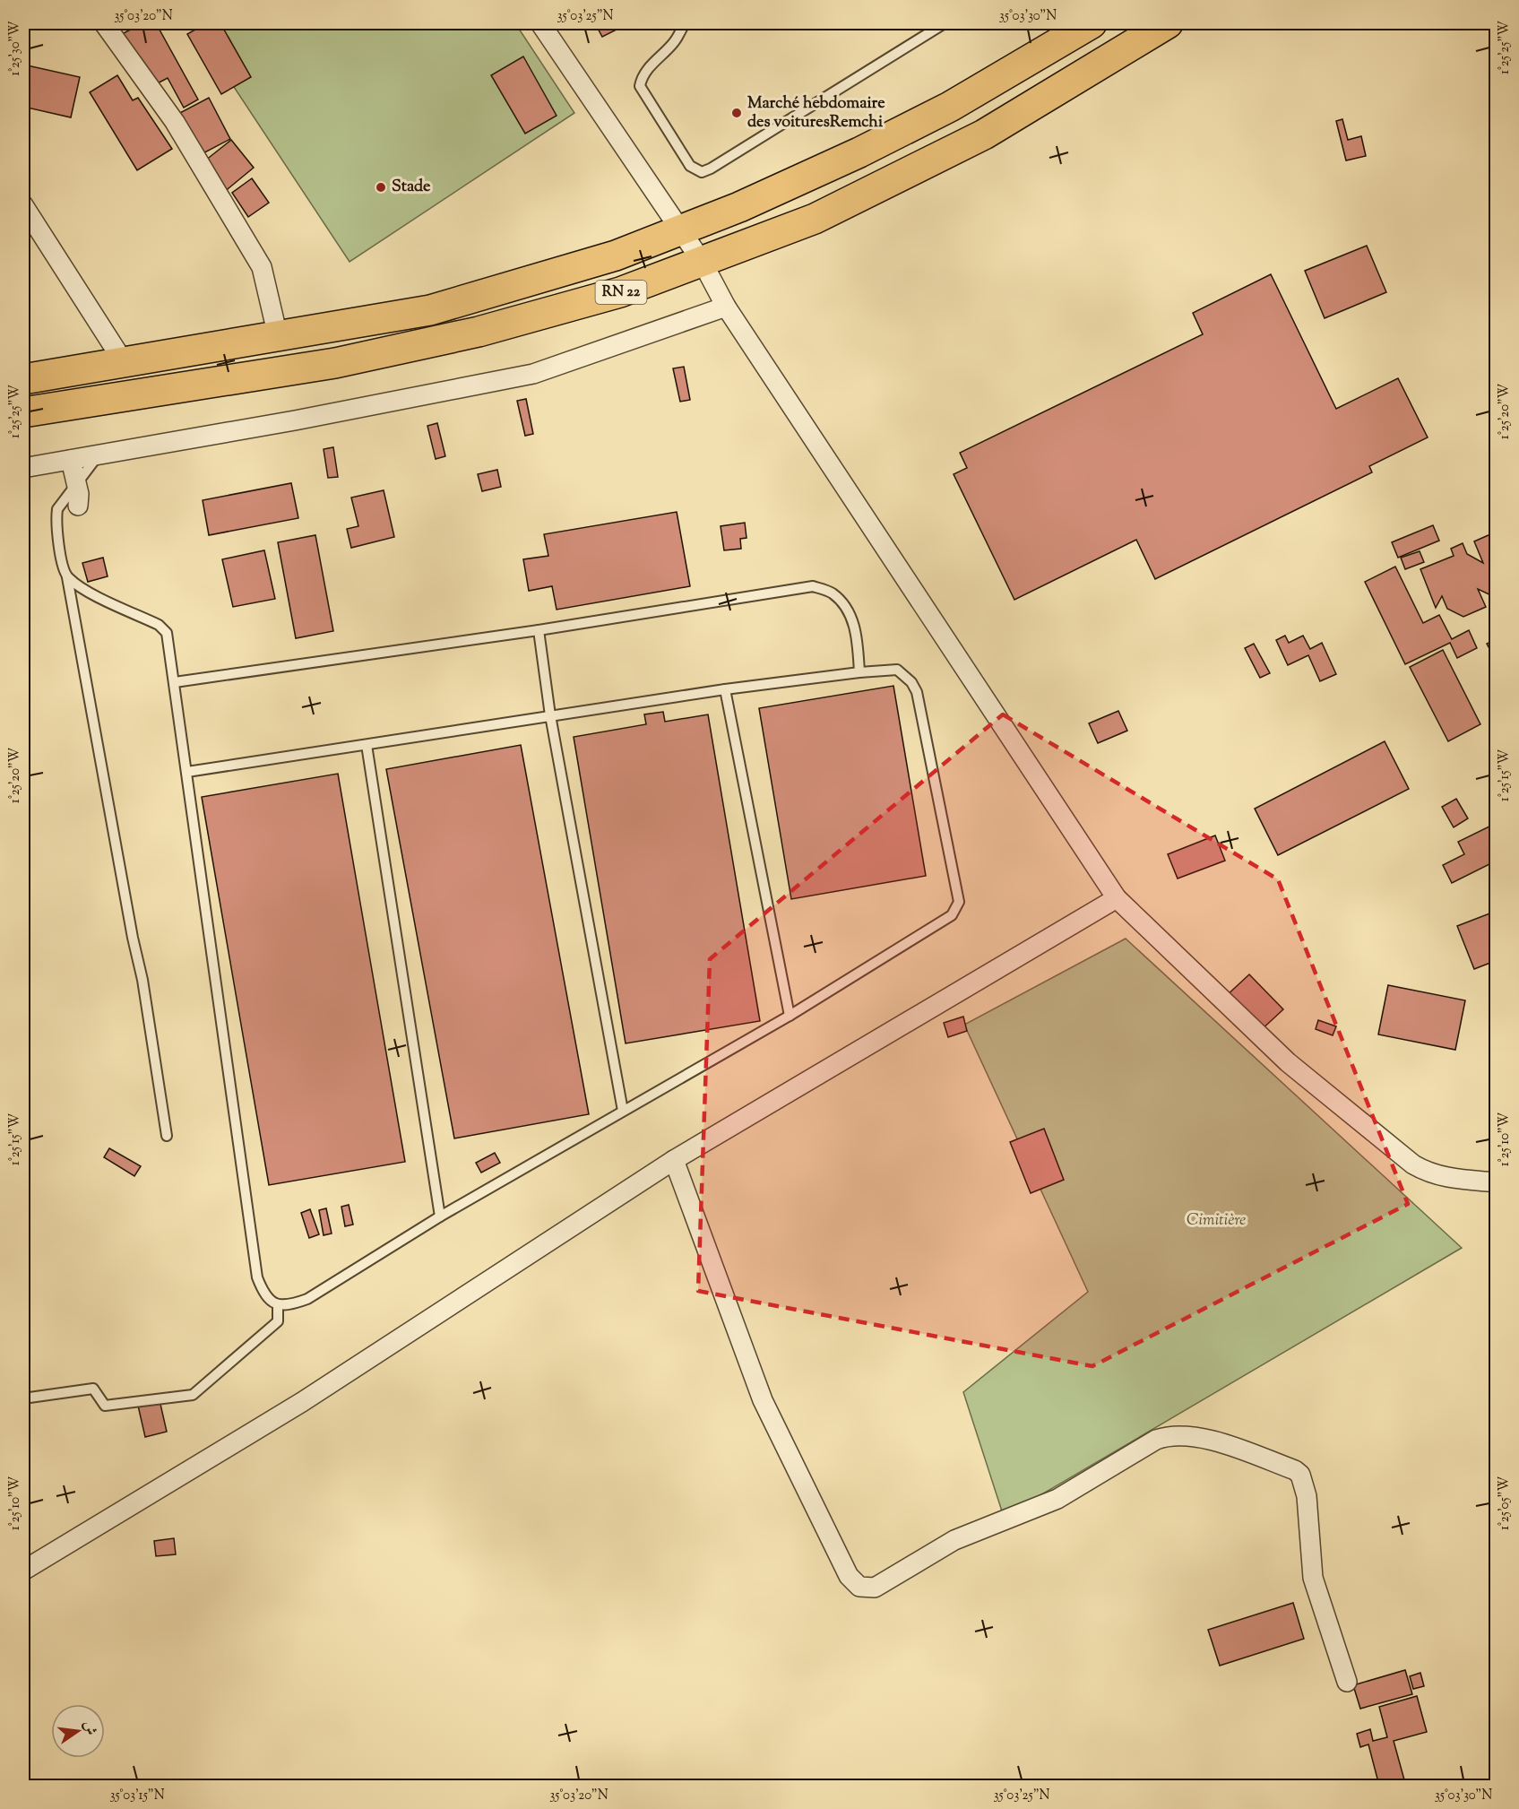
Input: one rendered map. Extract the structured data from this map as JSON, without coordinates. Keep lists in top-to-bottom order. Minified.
{"streets":{"highway":["RN 22"]},"parks":["Cimitière"],"places":["Marché hebdomaire des voituresRemchi","Stade"],"north":"right","coordinates":["35°03'20\"N","35°03'25\"N","35°03'30\"N","1°25'25\"W","1°25'30\"W","1°25'20\"W","1°25'15\"W","1°25'10\"W","1°25'05\"W","35°03'15\"N"]}
